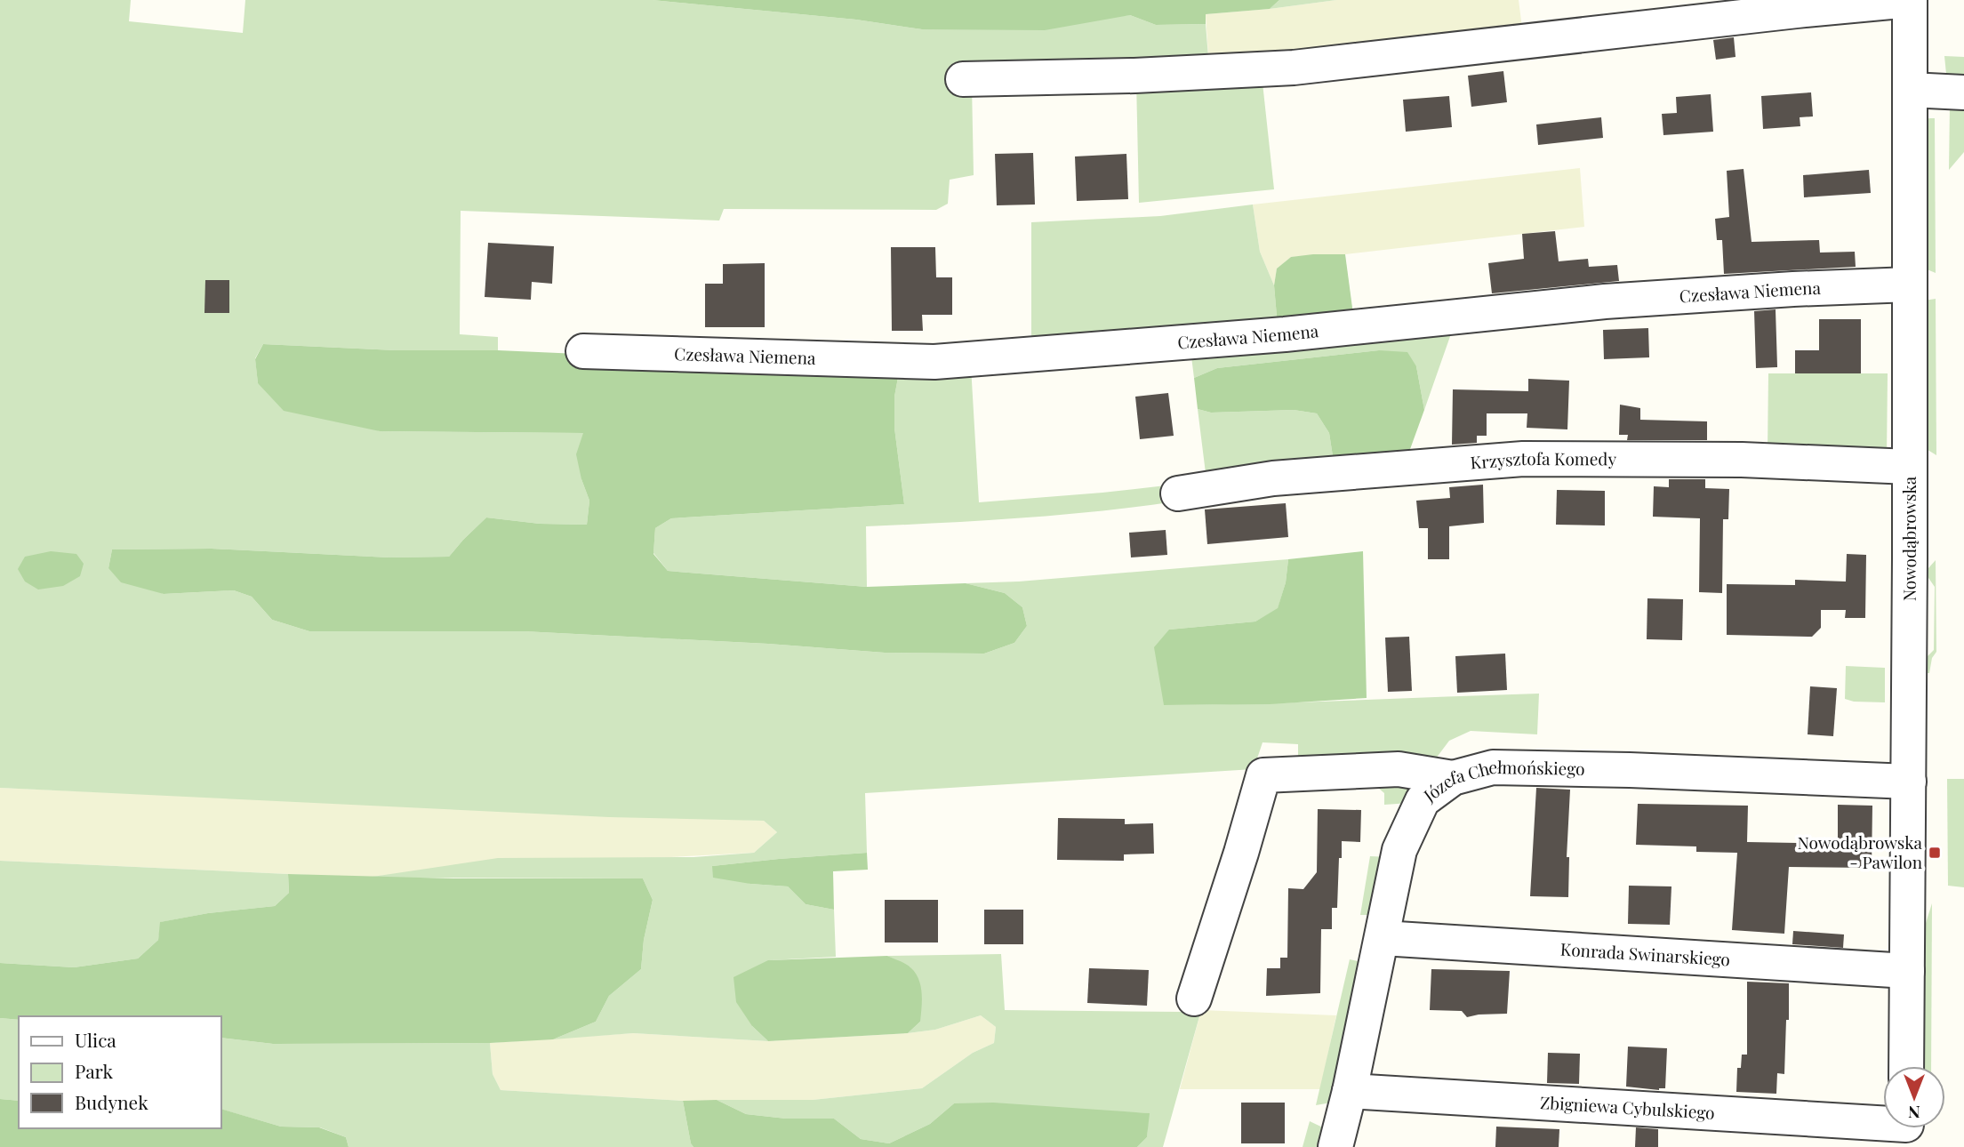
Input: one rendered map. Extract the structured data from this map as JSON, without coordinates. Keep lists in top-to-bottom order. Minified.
{"streets":{"street":["Czesława Niemena","Krzysztofa Komedy","Nowodąbrowska","Józefa Chełmońskiego","Konrada Swinarskiego","Zbigniewa Cybulskiego"]},"crossings":[["Czesława Niemena","Nowodąbrowska"],["Krzysztofa Komedy","Nowodąbrowska"],["Nowodąbrowska","Józefa Chełmońskiego"],["Nowodąbrowska","Konrada Swinarskiego"],["Józefa Chełmońskiego","Konrada Swinarskiego"],["Józefa Chełmońskiego","Zbigniewa Cybulskiego"]],"places":{"transit":["Nowodąbrowska - Pawilon"]},"legend":["Ulica","Park","Budynek"],"north":"bottom"}
